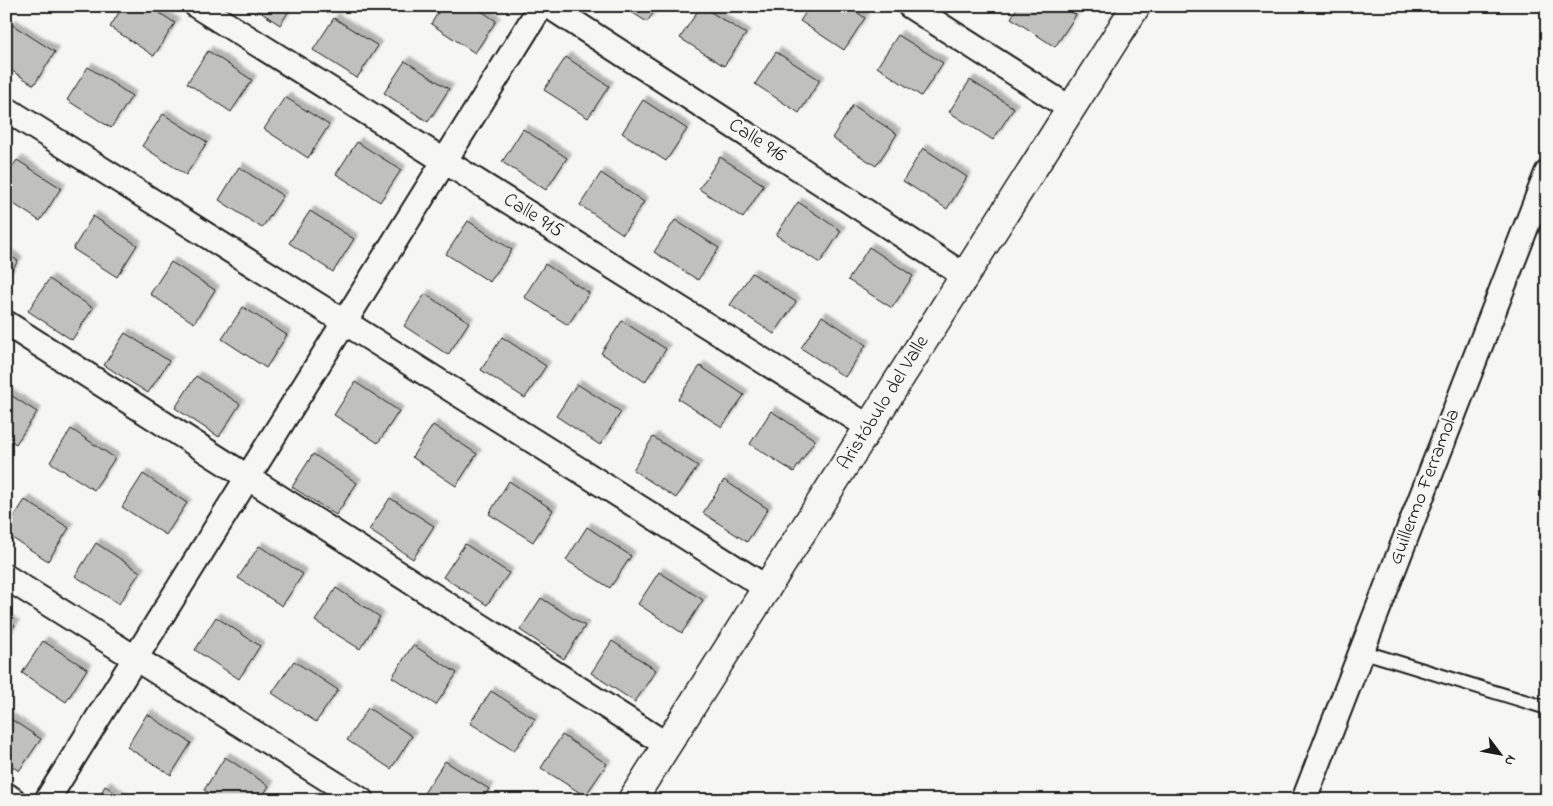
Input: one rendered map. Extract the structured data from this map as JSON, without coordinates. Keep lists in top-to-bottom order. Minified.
{"streets":{"street":["Calle 916","Calle 915","Aristóbulo del Valle","Guillermo Ferramola"]},"crossings":[["Calle 916","Aristóbulo del Valle"],["Calle 915","Aristóbulo del Valle"]],"north":"bottom right"}
